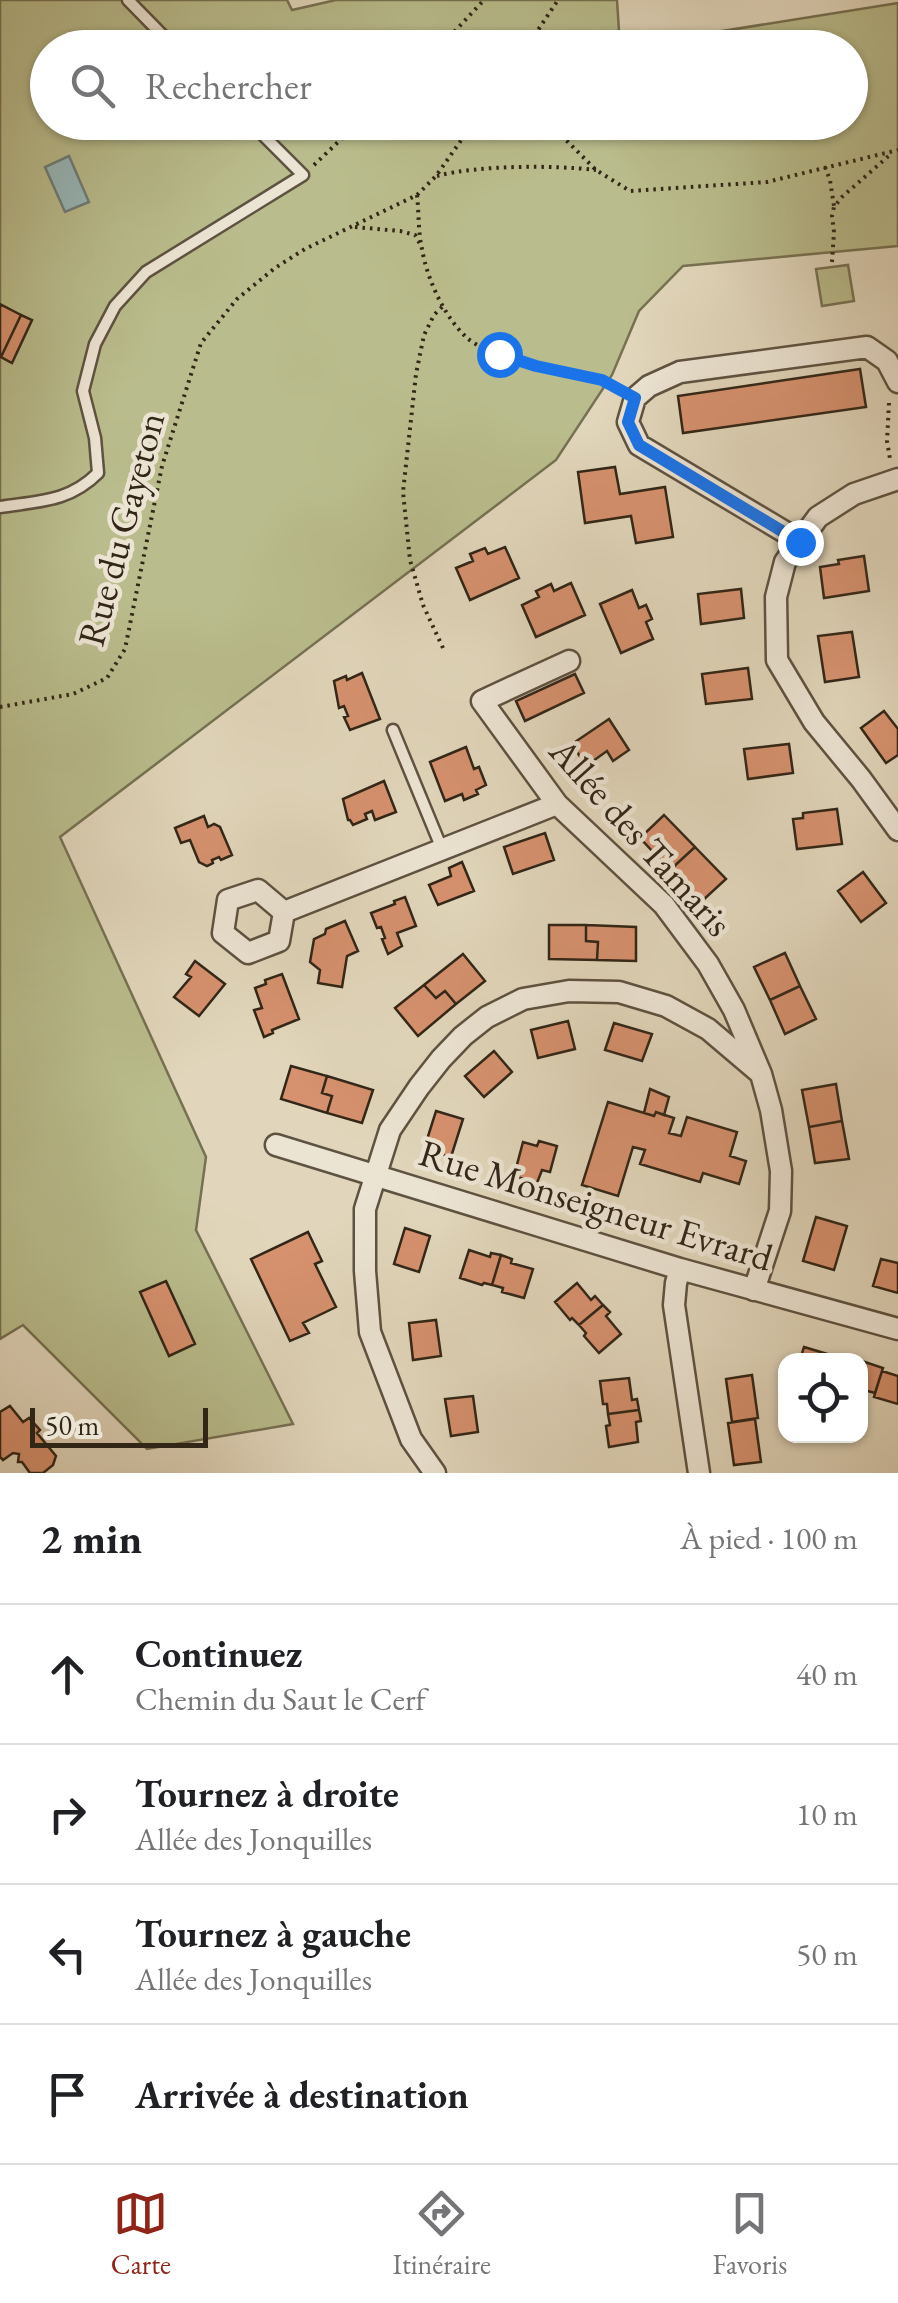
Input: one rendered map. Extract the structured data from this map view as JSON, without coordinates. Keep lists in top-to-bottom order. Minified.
{"streets":{"street":["Allée des Tamaris","Rue Monseigneur Evrard"],"path":["Rue du Gayeton"]},"crossings":[["Allée des Tamaris","Rue Monseigneur Evrard"]],"scale_bar":"50 m","page":{"search":"Rechercher","scale":"50 m","heading":["2 min","À pied · 100 m"],"list":[["Continuez","Chemin du Saut le Cerf","40 m"],["Tournez à droite","Allée des Jonquilles","10 m"],["Tournez à gauche","Allée des Jonquilles","50 m"],"Arrivée à destination"],"nav":["Carte","Itinéraire","Favoris"]}}
